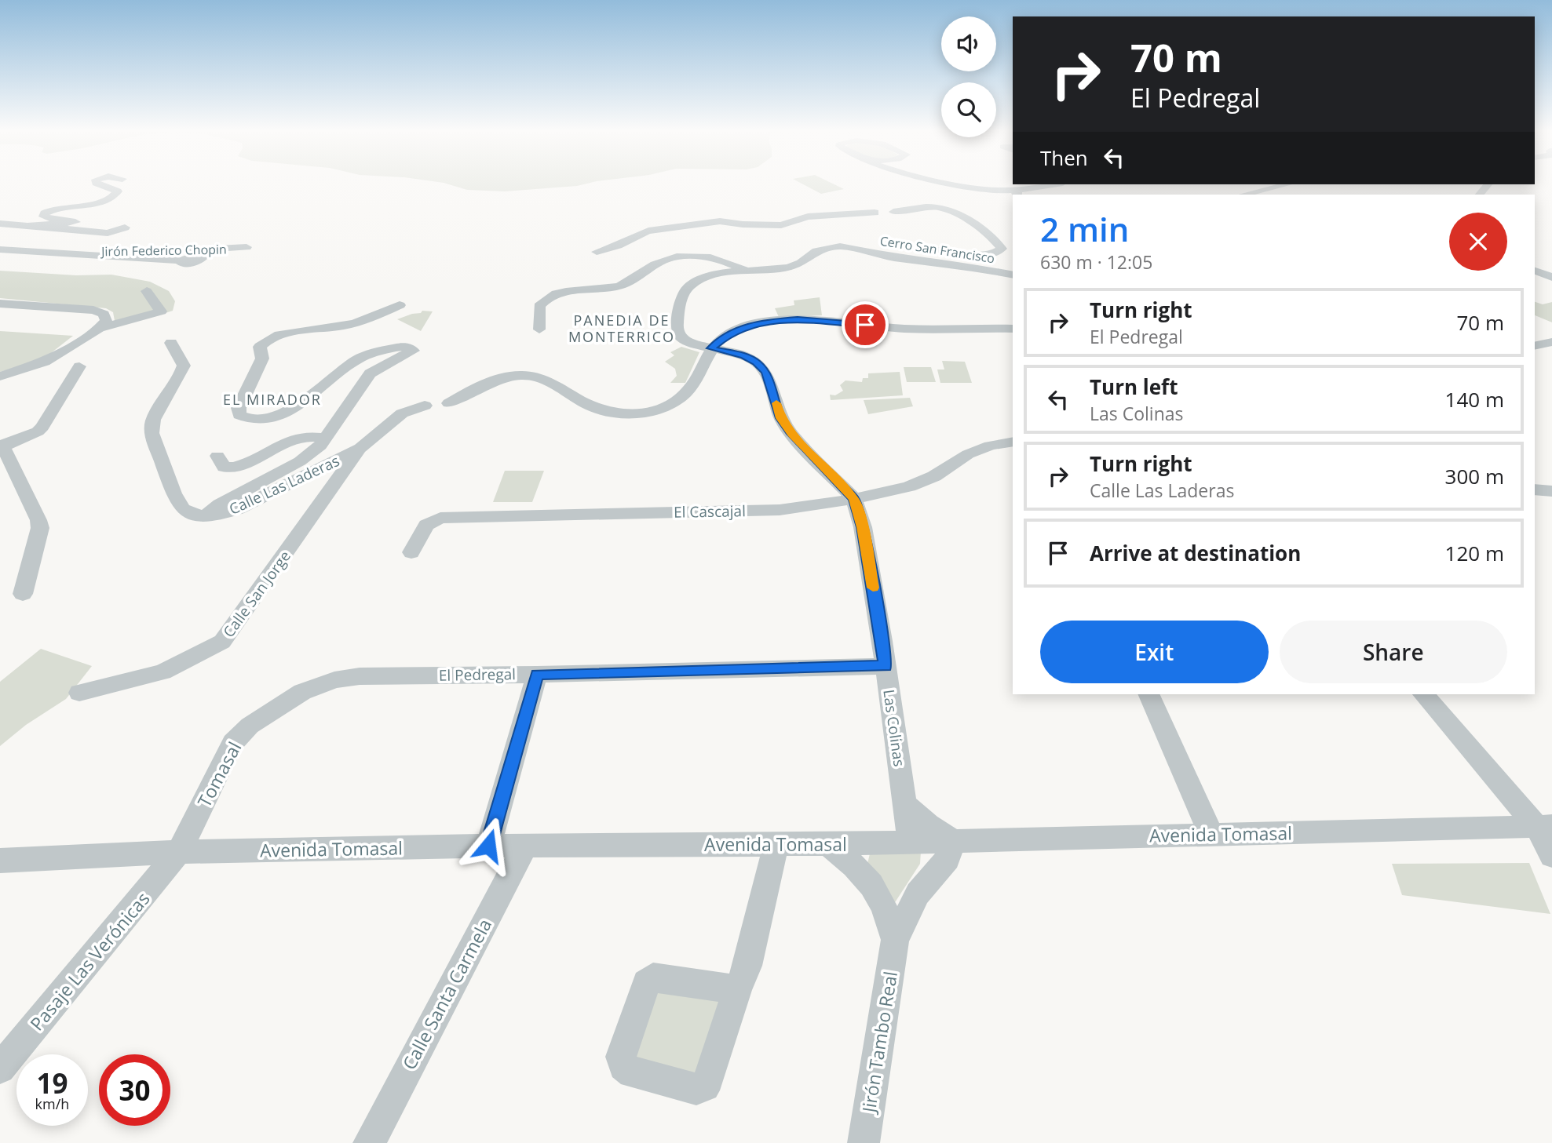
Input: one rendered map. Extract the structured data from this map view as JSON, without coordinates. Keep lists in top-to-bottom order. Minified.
{"streets":{"street":["Cerro San Francisco","Jirón Federico Chopin","Calle Las Laderas","El Cascajal","Calle San Jorge","El Pedregal","Las Colinas","Tomasal","Avenida Tomasal","Pasaje Las Verónicas","Calle Santa Carmela","Jirón Tambo Real"]},"crossings":[["Cerro San Francisco","Las Colinas"],["Calle Las Laderas","Calle San Jorge"],["Calle Las Laderas","Las Colinas"],["El Cascajal","Las Colinas"],["El Pedregal","Las Colinas"],["El Pedregal","Tomasal"],["Las Colinas","Avenida Tomasal"],["Tomasal","Avenida Tomasal"],["Tomasal","Pasaje Las Verónicas"],["Avenida Tomasal","Pasaje Las Verónicas"],["Avenida Tomasal","Calle Santa Carmela"],["Avenida Tomasal","Jirón Tambo Real"]],"districts":["PANEDIA DE MONTERRICO","EL MIRADOR"],"page":{"turn":["70 m","El Pedregal"],"then":"Then","heading":["2 min","630 m · 12:05"],"list":[{"name":"Turn right","note":"El Pedregal","value":"70 m"},{"name":"Turn left","note":"Las Colinas","value":"140 m"},{"name":"Turn right","note":"Calle Las Laderas","value":"300 m"},{"name":"Arrive at destination","value":"120 m"}],"buttons":["Exit","Share"],"speed":"19 km/h","limit":"30"}}
